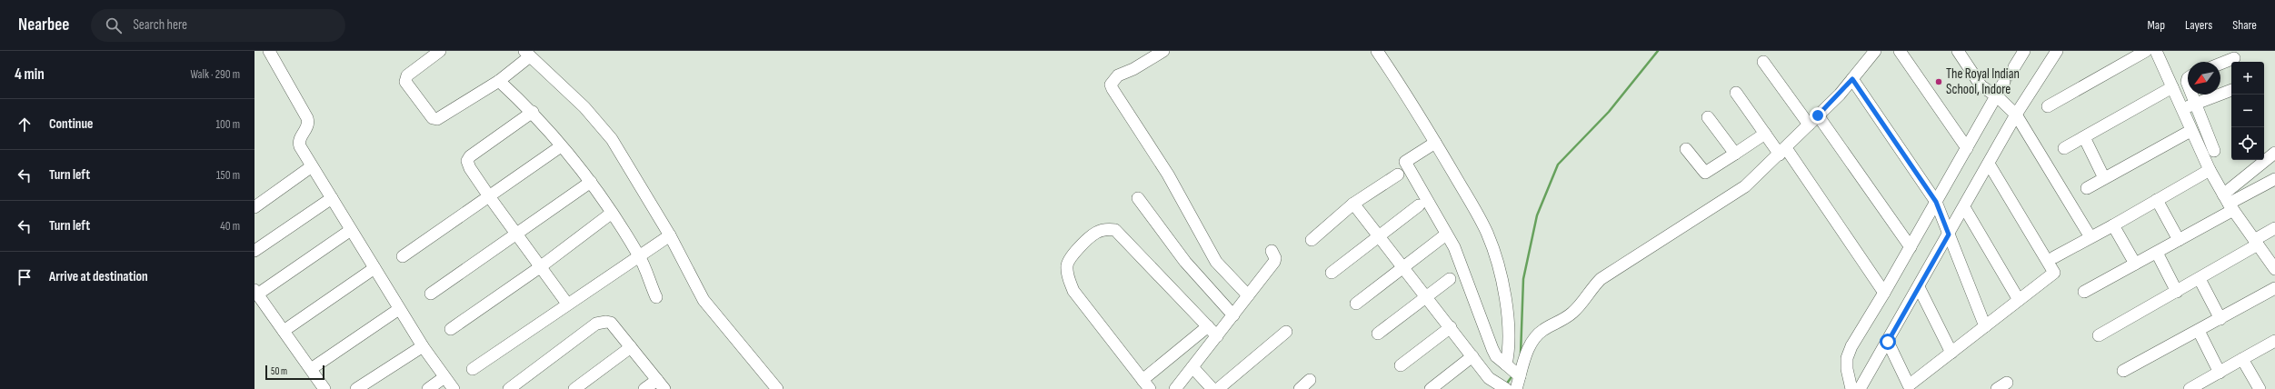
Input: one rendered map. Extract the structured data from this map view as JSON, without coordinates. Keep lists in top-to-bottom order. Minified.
{"places":["The Royal Indian School, Indore"],"scale_bar":"50 m","north":"bottom left","page":{"header":"Nearbee","search":"Search here","nav":["Map","Layers","Share"],"heading":["4 min","Walk · 290 m"],"map_buttons":["+","−"],"list":[["Continue","100 m"],["Turn left","150 m"],["Turn left","40 m"],"Arrive at destination"],"scale":"50 m"}}
